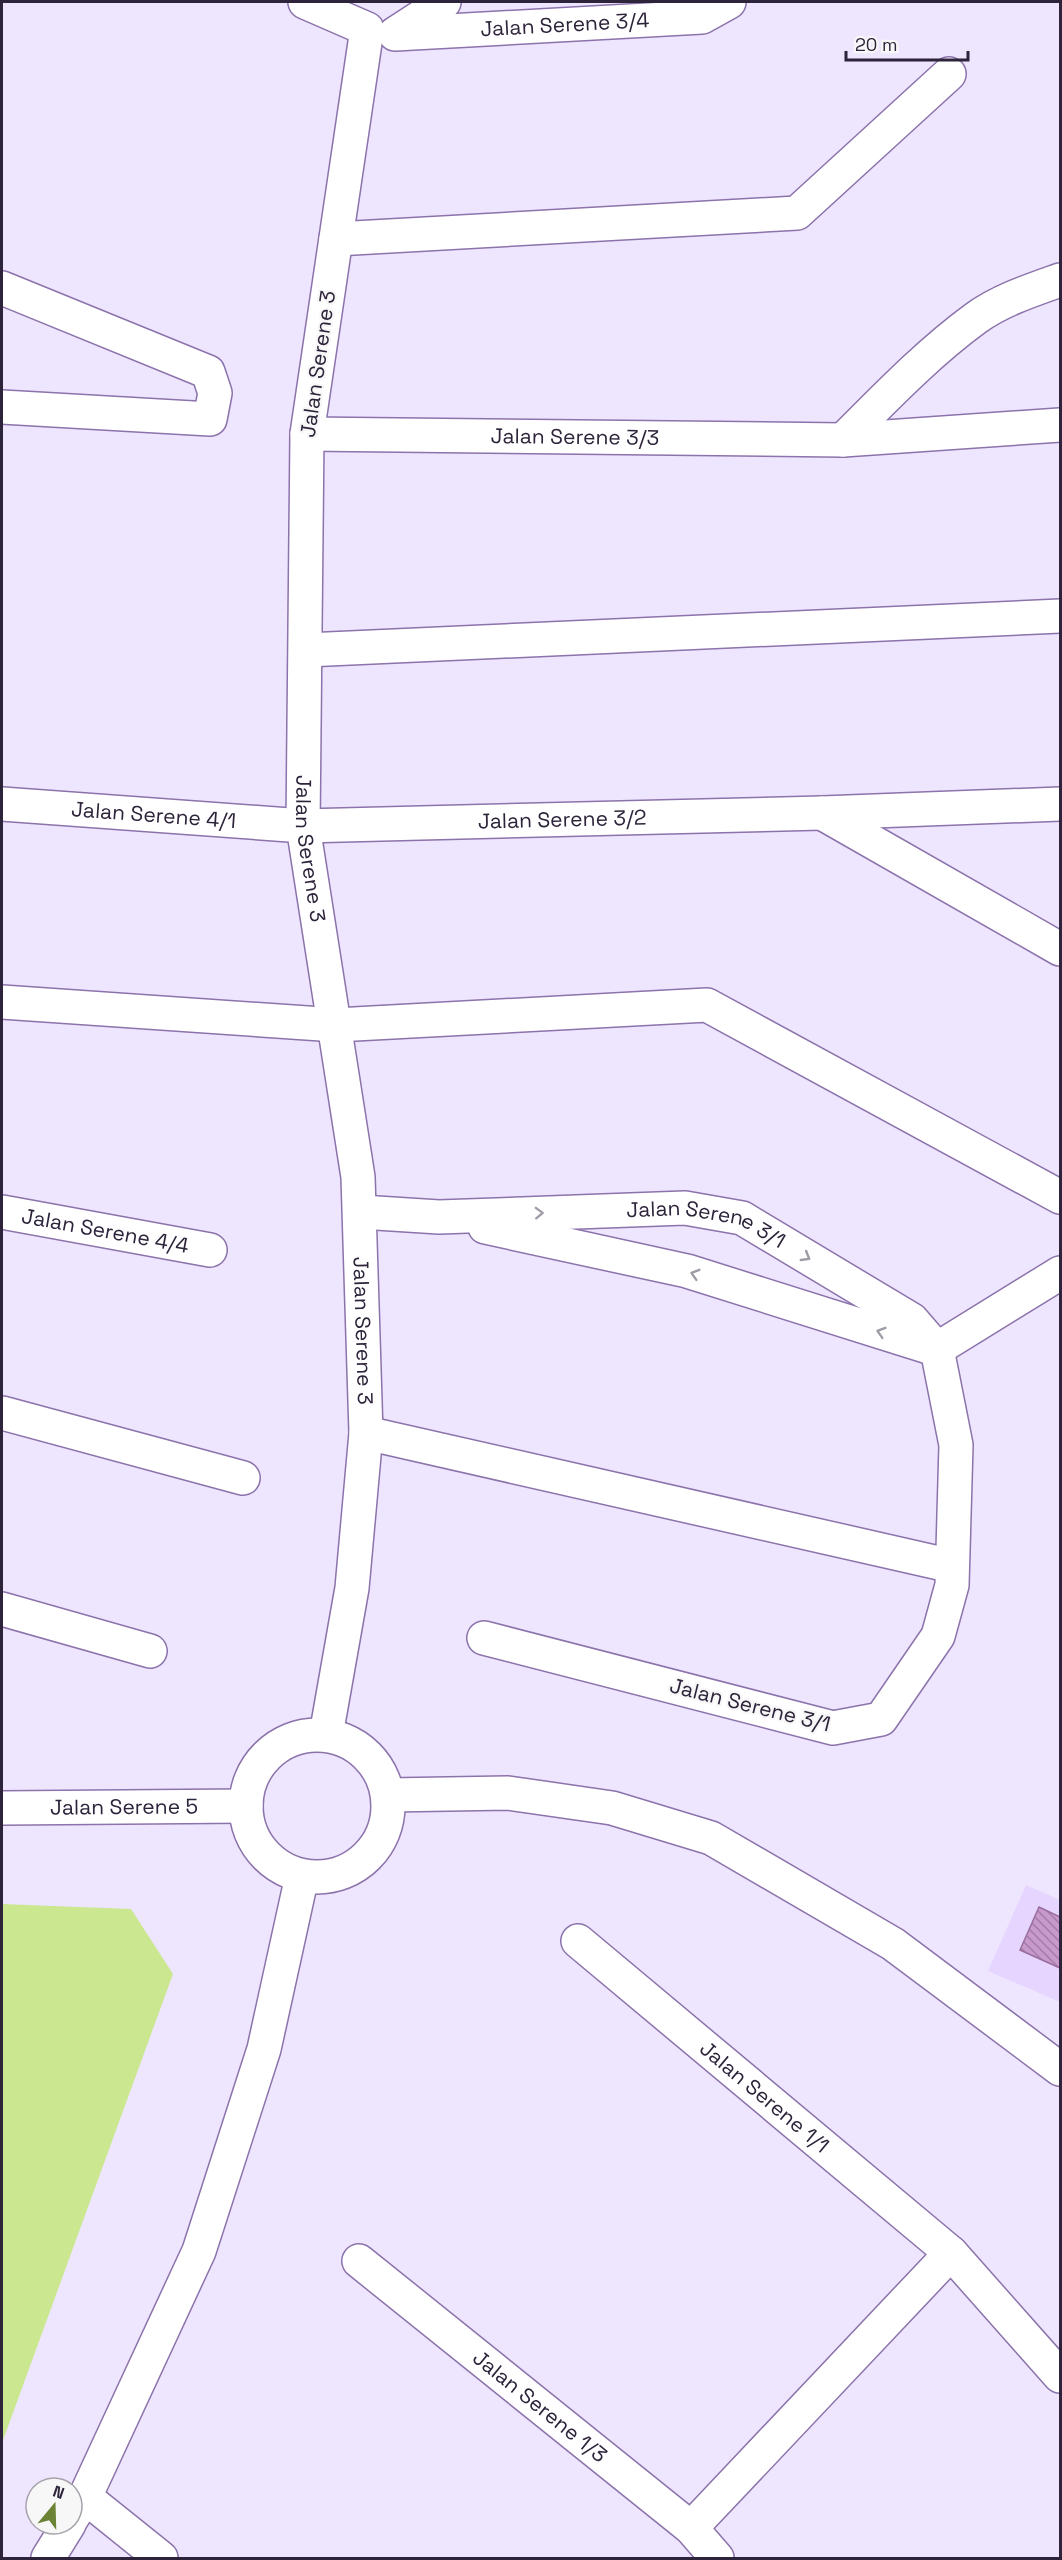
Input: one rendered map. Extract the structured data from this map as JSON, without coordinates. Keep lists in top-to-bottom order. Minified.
{"streets":{"street":["Jalan Serene 3/4","Jalan Serene 3","Jalan Serene 3/3","Jalan Serene 4/1","Jalan Serene 3/2","Jalan Serene 3/1","Jalan Serene 4/4","Jalan Serene 5","Jalan Serene 1/1","Jalan Serene 1/3"]},"crossings":[["Jalan Serene 3/4","Jalan Serene 3"],["Jalan Serene 3","Jalan Serene 3/3"],["Jalan Serene 3","Jalan Serene 4/1"],["Jalan Serene 3","Jalan Serene 3/2"],["Jalan Serene 3","Jalan Serene 3/1"],["Jalan Serene 3","Jalan Serene 5"],["Jalan Serene 4/1","Jalan Serene 3/2"]],"scale_bar":"20 m","north":"top"}
